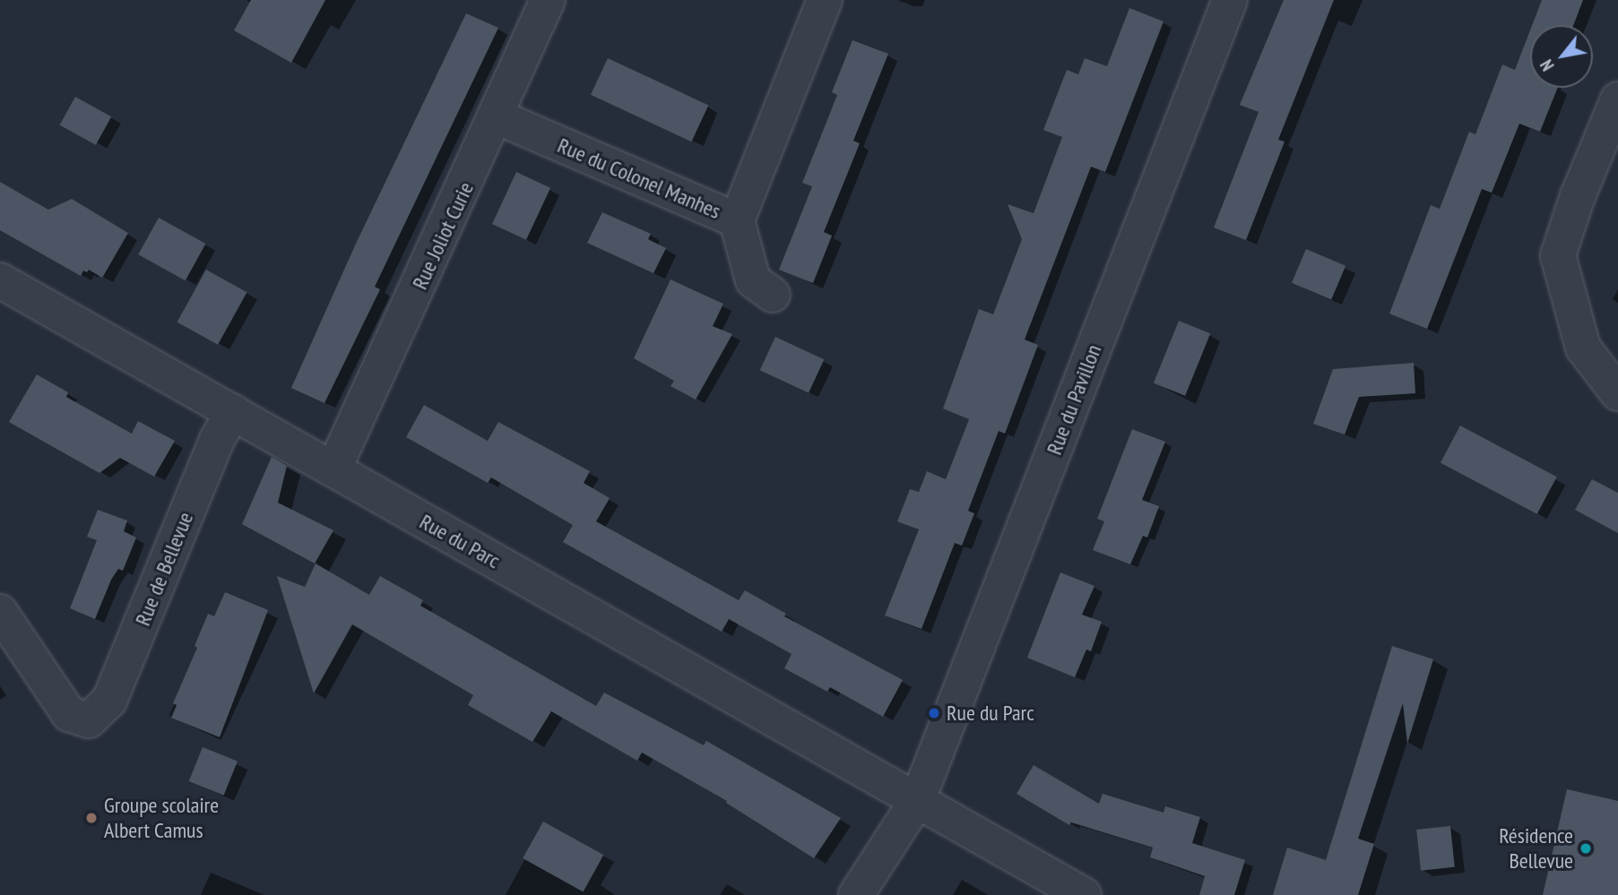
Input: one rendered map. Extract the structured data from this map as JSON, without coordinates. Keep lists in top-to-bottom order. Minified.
{"streets":{"street":["Rue du Colonel Manhes","Rue Joliot Curie","Rue du Pavillon","Rue du Parc","Rue de Bellevue"]},"crossings":[["Rue du Colonel Manhes","Rue Joliot Curie"],["Rue Joliot Curie","Rue du Parc"],["Rue du Pavillon","Rue du Parc"],["Rue du Parc","Rue de Bellevue"]],"places":["Rue du Parc","Groupe scolaire Albert Camus","Résidence Bellevue"],"north":"bottom left"}
